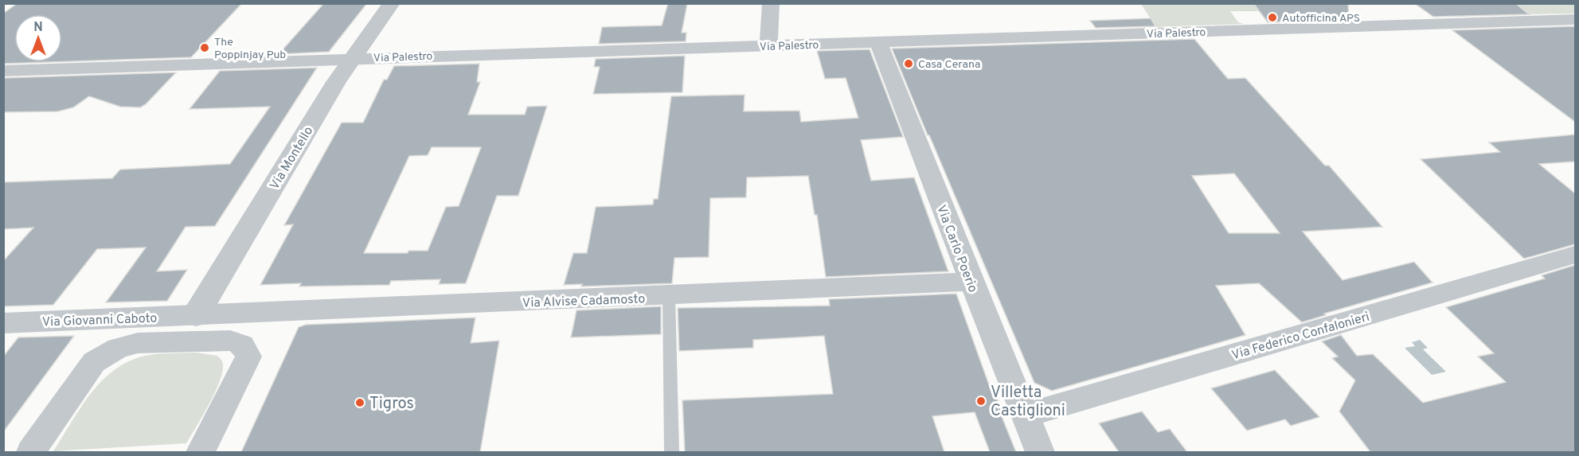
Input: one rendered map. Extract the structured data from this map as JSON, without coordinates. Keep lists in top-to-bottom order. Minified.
{"streets":{"street":["Via Palestro","Via Montello","Via Carlo Poerio","Via Alvise Cadamosto","Via Giovanni Caboto","Via Federico Confalonieri"]},"crossings":[["Via Palestro","Via Montello"],["Via Palestro","Via Carlo Poerio"],["Via Montello","Via Alvise Cadamosto"],["Via Montello","Via Giovanni Caboto"],["Via Carlo Poerio","Via Alvise Cadamosto"],["Via Carlo Poerio","Via Federico Confalonieri"],["Via Alvise Cadamosto","Via Giovanni Caboto"]],"places":["Autofficina APS","The Poppinjay Pub","Casa Cerana","Villetta Castiglioni","Tigros"],"north":"top"}
